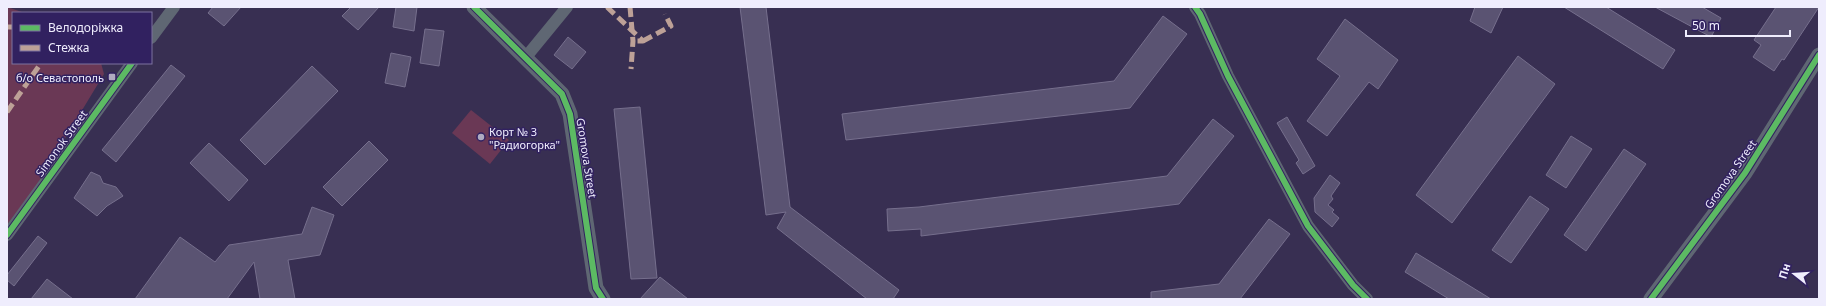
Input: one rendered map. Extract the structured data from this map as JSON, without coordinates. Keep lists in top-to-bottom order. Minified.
{"streets":{"street":["Simonok Street","Gromova Street"]},"places":{"transit":["б/о Севастополь"],"other":["Корт № 3 \"Радиогорка\""]},"legend":["Велодоріжка","Стежка"],"scale_bar":"50 m","north":"left"}
